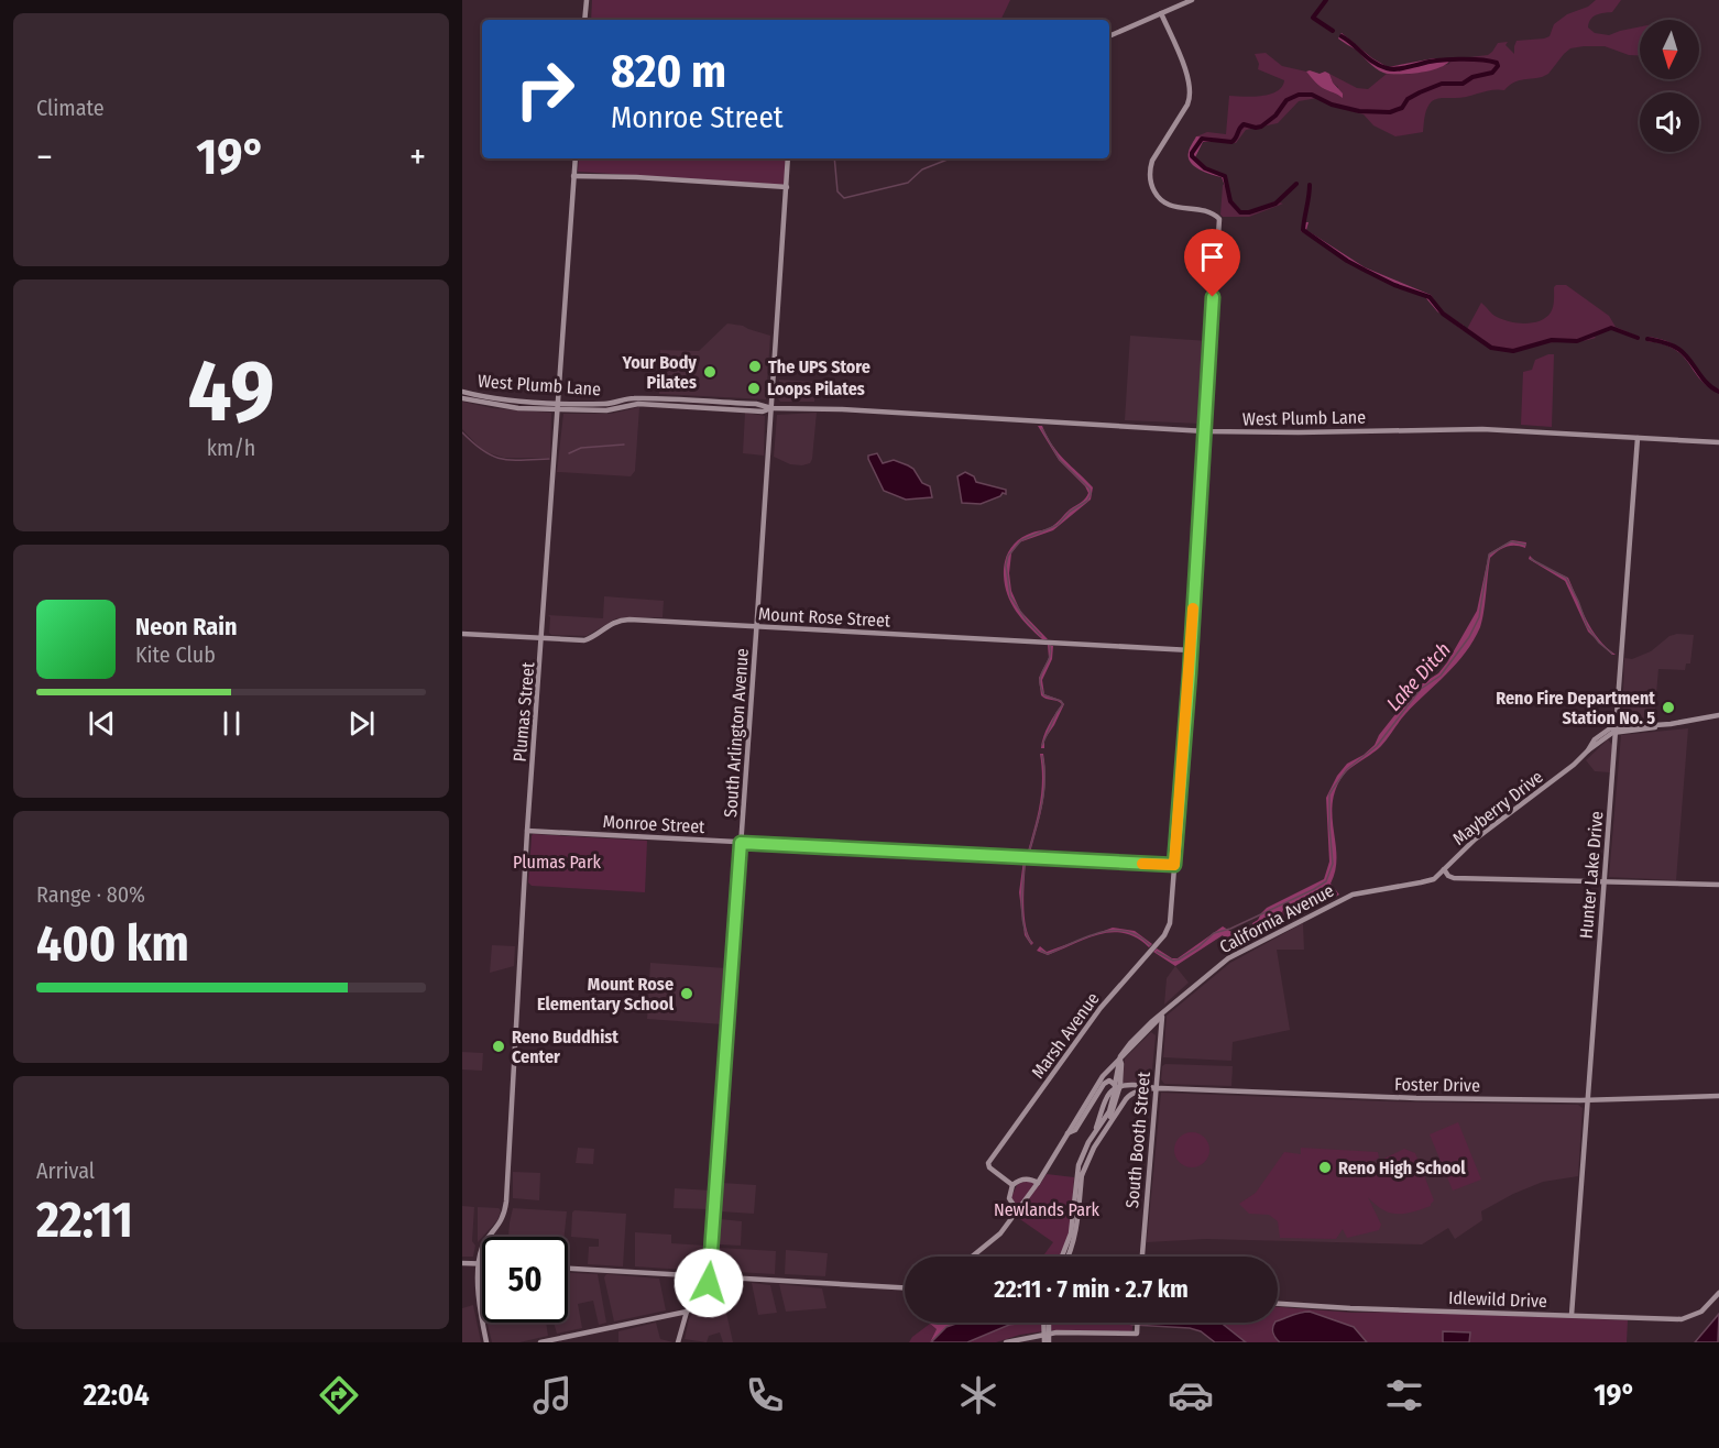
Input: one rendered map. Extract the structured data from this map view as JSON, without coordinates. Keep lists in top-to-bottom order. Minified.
{"streets":{"street":["West Plumb Lane","Mount Rose Street","Plumas Street","South Arlington Avenue","Mayberry Drive","Monroe Street","Hunter Lake Drive","California Avenue","Marsh Avenue","Foster Drive","South Booth Street","Idlewild Drive"]},"crossings":[["West Plumb Lane","Plumas Street"],["West Plumb Lane","South Arlington Avenue"],["West Plumb Lane","Hunter Lake Drive"],["Mount Rose Street","Plumas Street"],["Mount Rose Street","South Arlington Avenue"],["Plumas Street","Monroe Street"],["South Arlington Avenue","Monroe Street"],["Mayberry Drive","Hunter Lake Drive"],["Mayberry Drive","California Avenue"],["Monroe Street","Marsh Avenue"],["Hunter Lake Drive","Foster Drive"],["Hunter Lake Drive","Idlewild Drive"],["California Avenue","South Booth Street"],["Foster Drive","South Booth Street"]],"water":["Lake Ditch"],"parks":["Plumas Park","Newlands Park"],"places":["The UPS Store","Your Body Pilates","Loops Pilates","Reno Fire Department Station No. 5","Mount Rose Elementary School","Reno Buddhist Center","Reno High School"],"north":"bottom","page":{"tile":["Climate",["49","km/h"],["Range · 80%","400 km"],["Arrival","22:11"]],"turn":["820 m","Monroe Street"],"heat":["−","19°","+"],"song":["Neon Rain","Kite Club"],"limit":"50","trip":"22:11 · 7 min · 2.7 km","tabs":["22:04","19°"]}}
